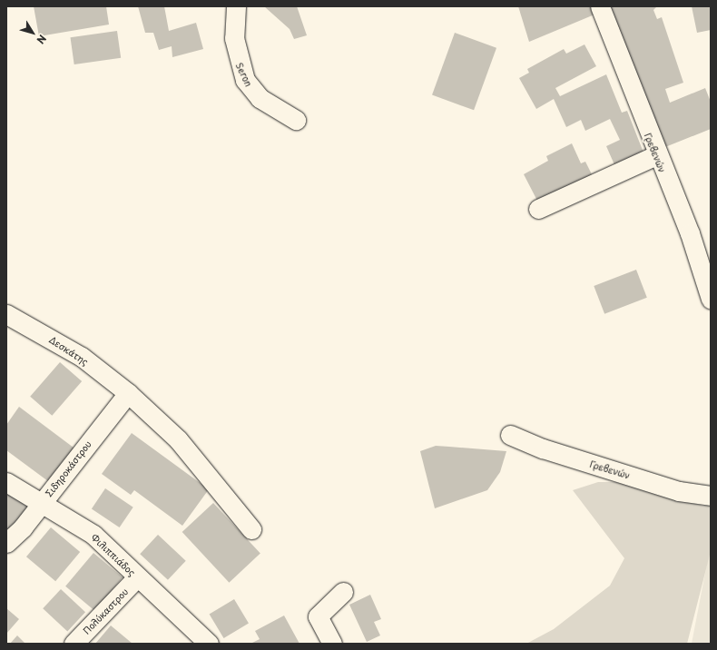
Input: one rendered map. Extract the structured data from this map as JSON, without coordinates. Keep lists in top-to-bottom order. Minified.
{"streets":{"street":["Seron","Γρεβενών","Δεσκάτης","Σιδηροκάστρου","Φιλιππιάδος","Πολύκαστρου"]},"crossings":[["Δεσκάτης","Σιδηροκάστρου"],["Σιδηροκάστρου","Φιλιππιάδος"],["Φιλιππιάδος","Πολύκαστρου"]],"north":"bottom right"}
